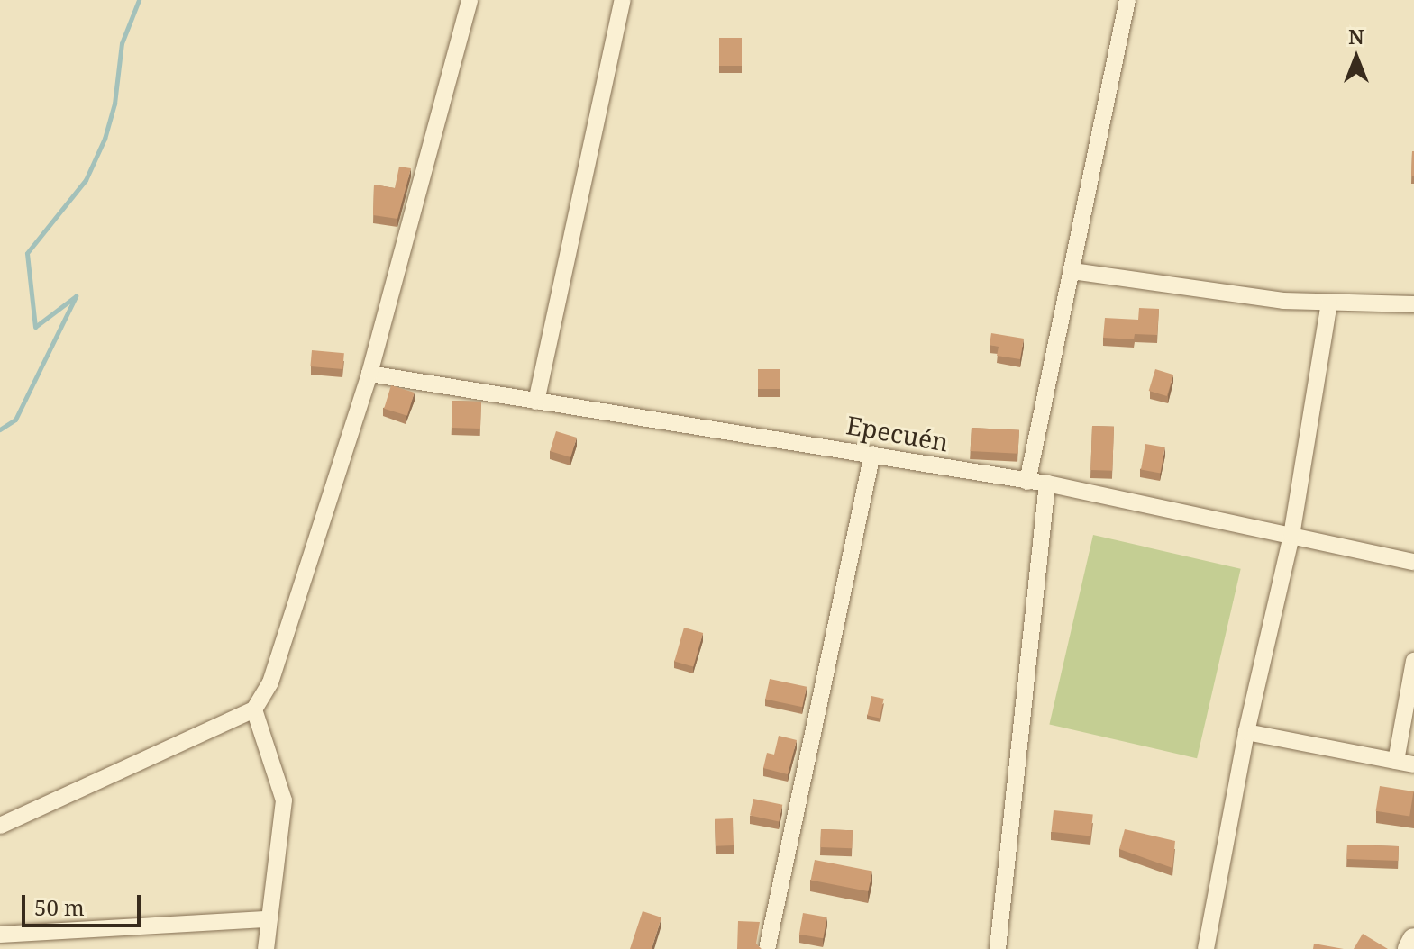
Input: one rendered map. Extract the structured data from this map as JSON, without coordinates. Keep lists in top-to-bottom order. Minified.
{"streets":{"street":["Epecuén"]},"scale_bar":"50 m","north":"top"}
